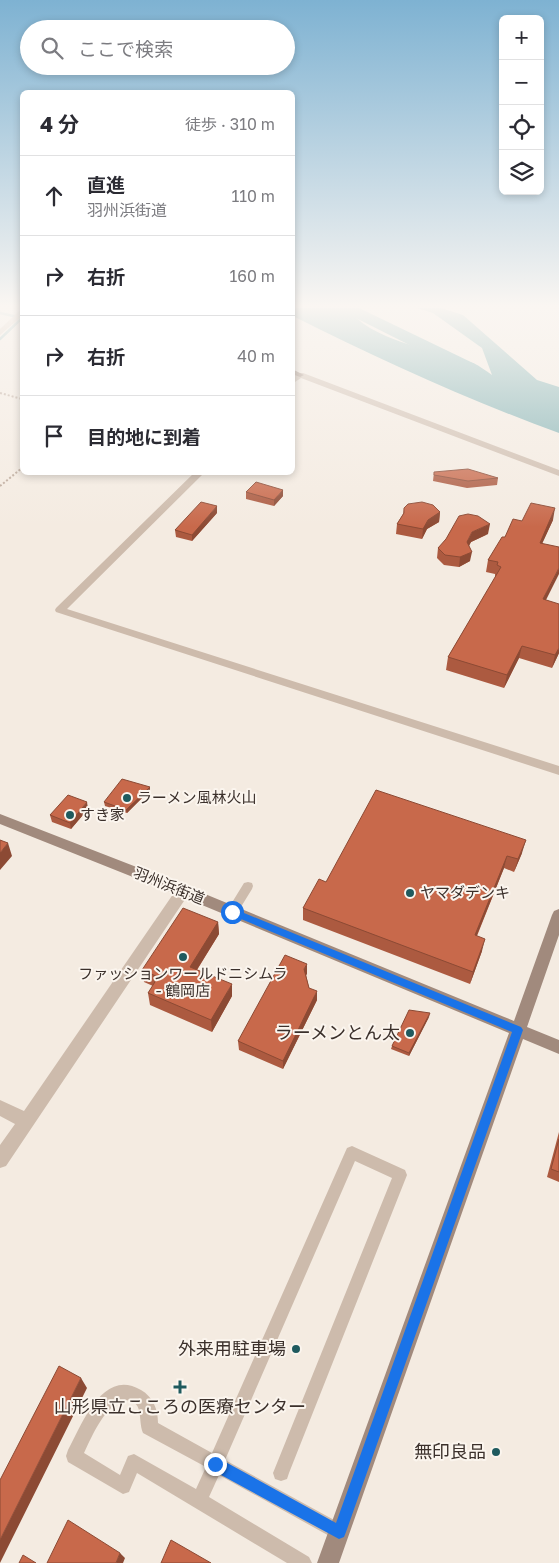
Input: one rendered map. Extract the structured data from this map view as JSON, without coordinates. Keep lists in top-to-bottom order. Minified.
{"streets":{"main road":["羽州浜街道"]},"places":{"other":["ラーメン風林火山","すき家","ヤマダデンキ","ファッションワールドニシムラ - 鶴岡店","ラーメンとん太","外来用駐車場","無印良品"],"health":["山形県立こころの医療センター"]},"page":{"map_buttons":["+","−"],"search":"ここで検索","heading":["4 分","徒歩 · 310 m"],"list":[["直進","羽州浜街道","110 m"],["右折","160 m"],["右折","40 m"],"目的地に到着"]}}
